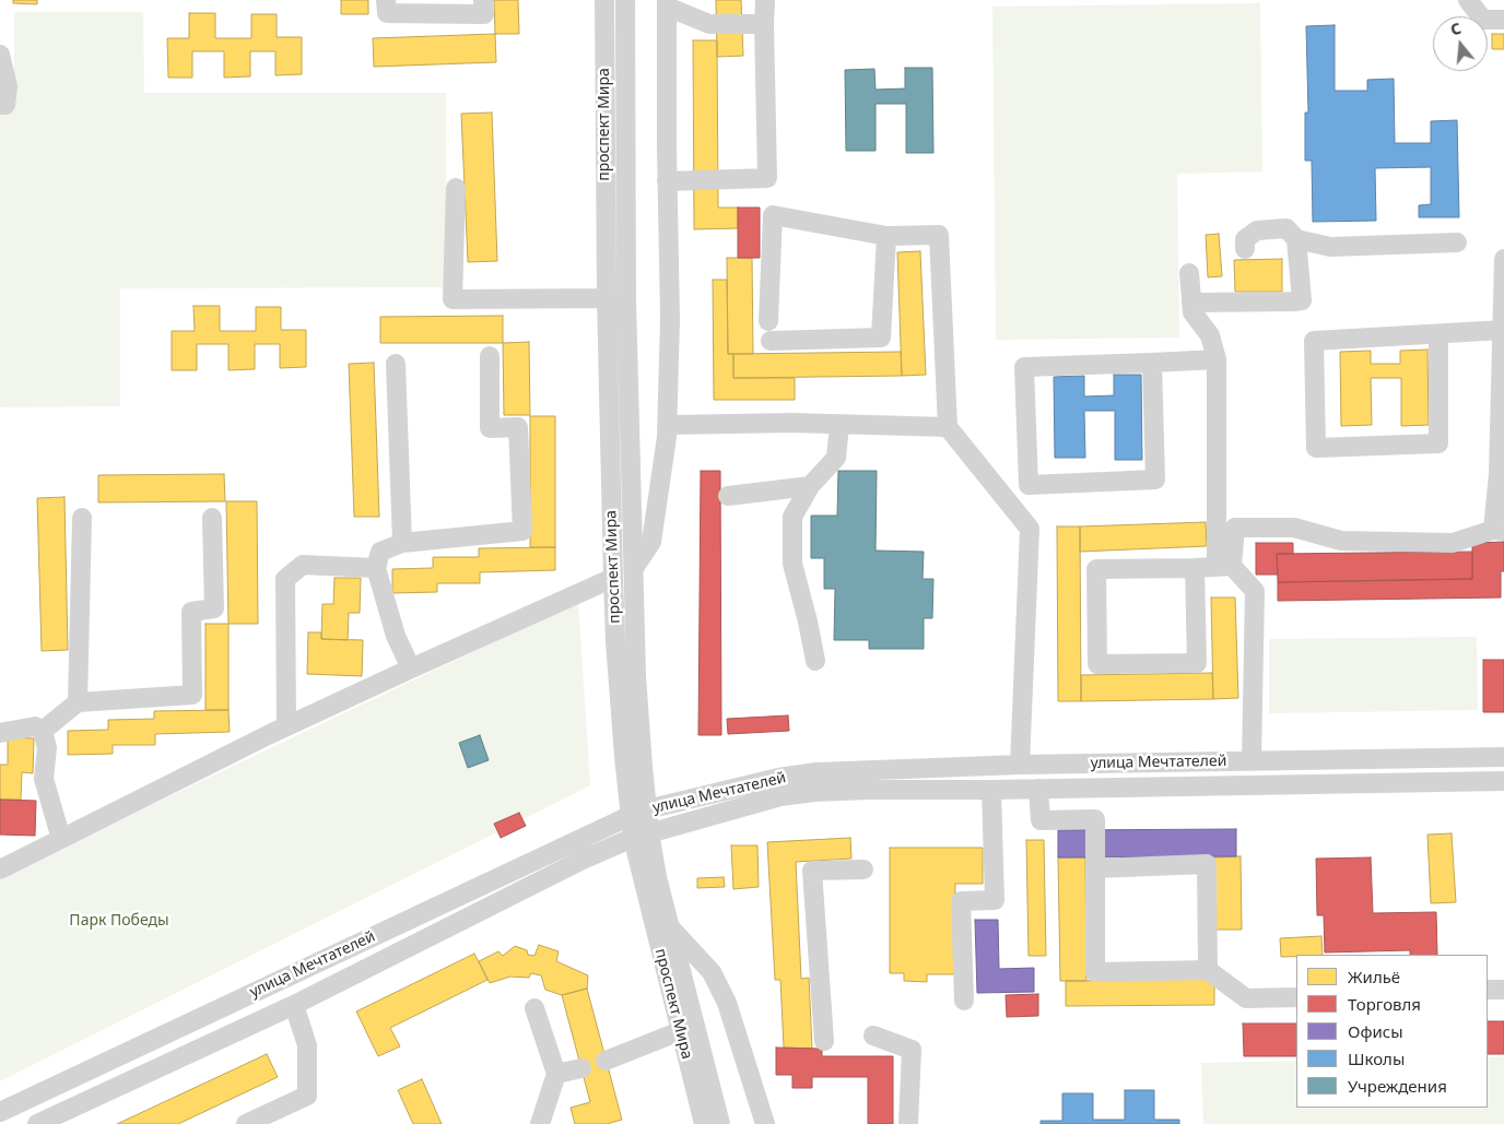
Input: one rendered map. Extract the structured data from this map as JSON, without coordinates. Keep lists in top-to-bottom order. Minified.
{"streets":{"street":["проспект Мира","улица Мечтателей"]},"crossings":[["проспект Мира","улица Мечтателей"]],"parks":["Парк Победы"],"legend":["Жильё","Торговля","Офисы","Школы","Учреждения"],"north":"top"}
